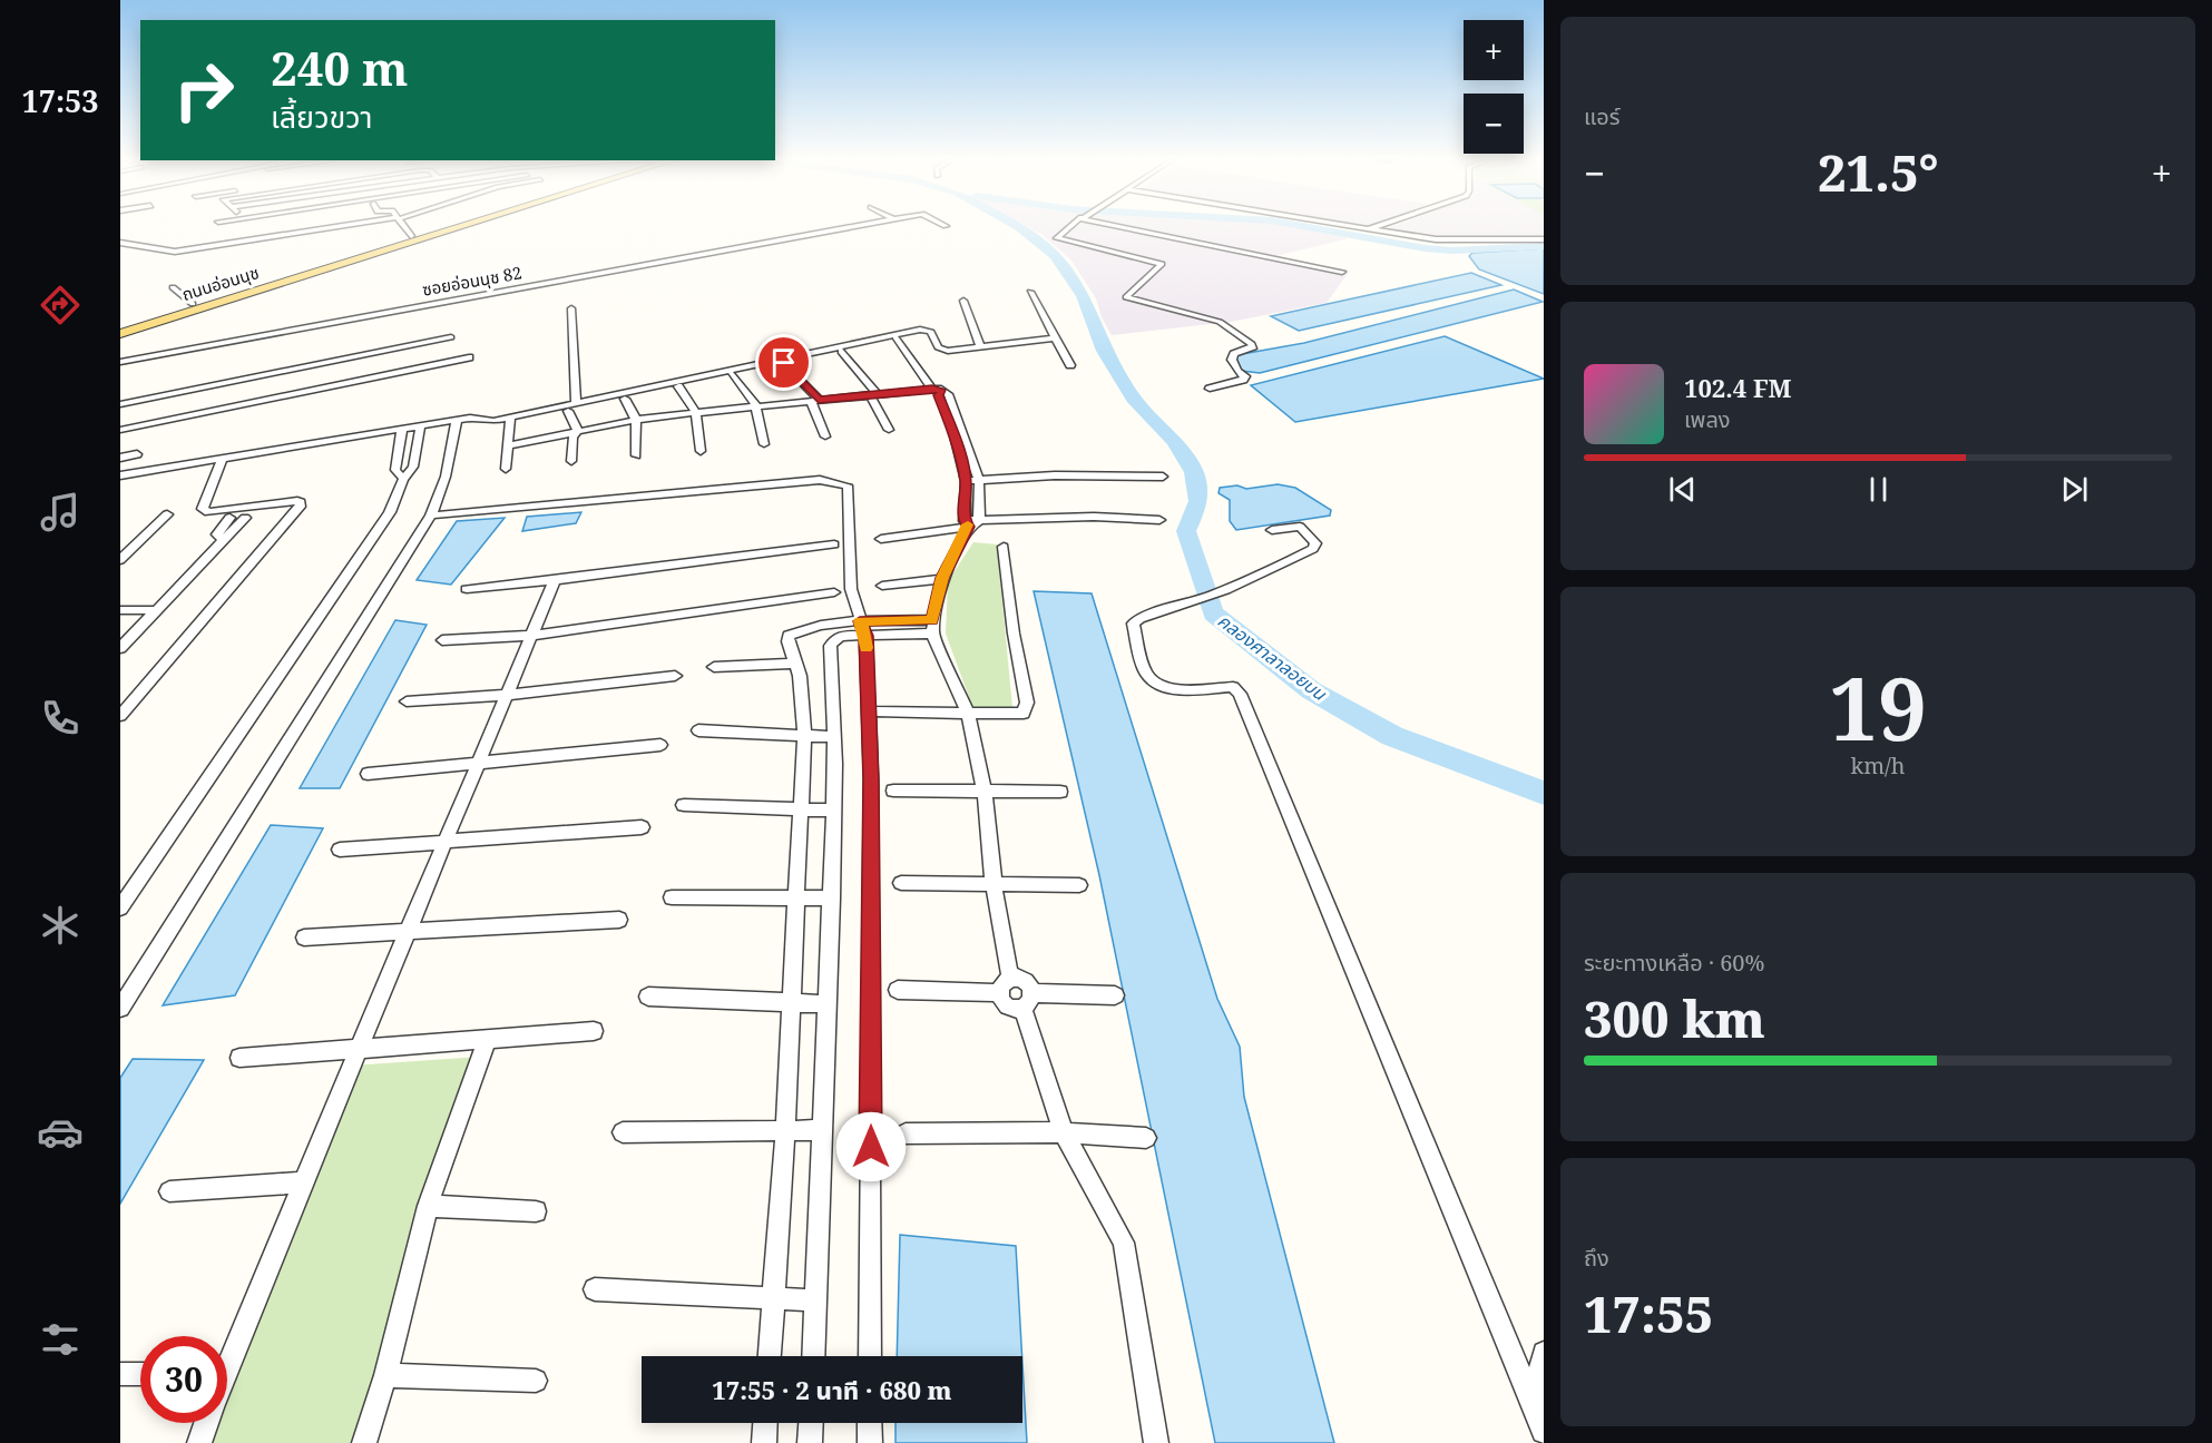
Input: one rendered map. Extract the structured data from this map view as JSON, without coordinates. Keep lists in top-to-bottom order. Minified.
{"streets":{"main road":["ถนนอ่อนนุช"],"street":["ซอยอ่อนนุช 82"]},"water":["คลองศาลาลอยบน"],"page":{"tabs":"17:53","tile":["แอร์",["19","km/h"],["ระยะทางเหลือ · 60%","300 km"],["ถึง","17:55"]],"map_buttons":["+","−"],"turn":["240 m","เลี้ยวขวา"],"heat":["−","21.5°","+"],"song":["102.4 FM","เพลง"],"limit":"30","trip":"17:55 · 2 นาที · 680 m"}}
